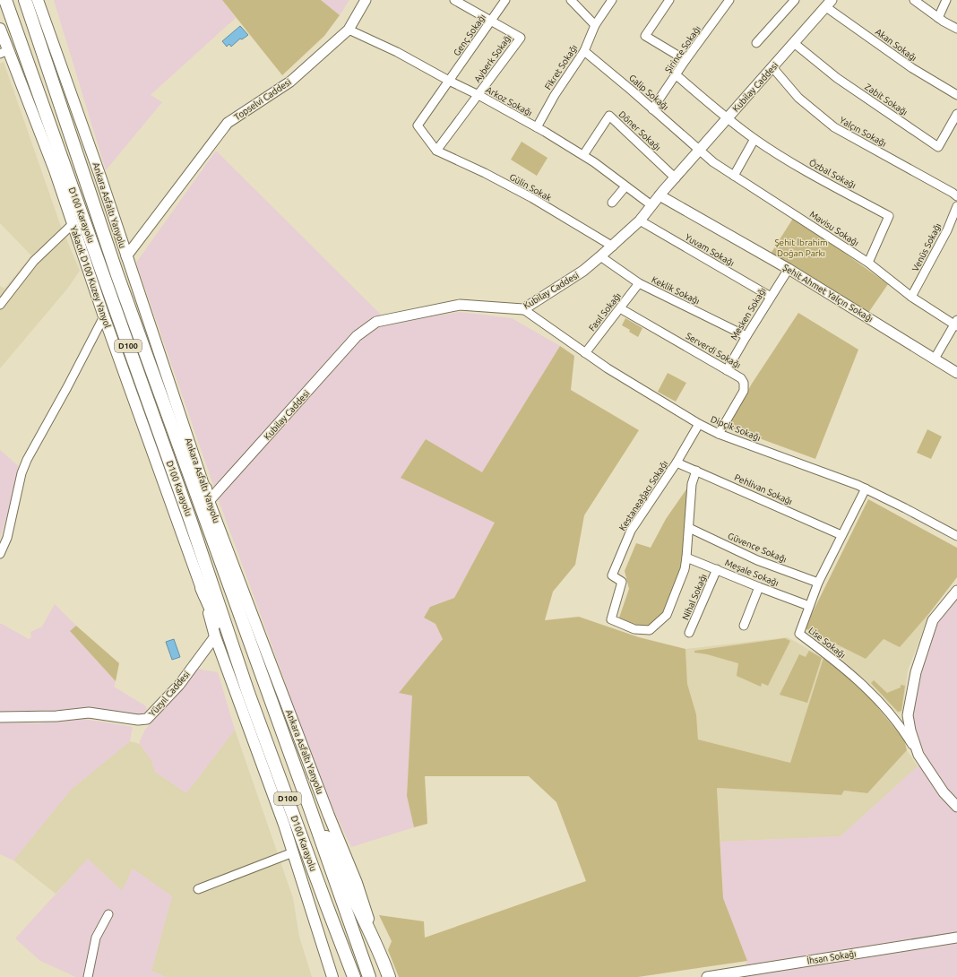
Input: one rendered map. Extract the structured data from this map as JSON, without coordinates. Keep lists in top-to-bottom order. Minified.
{"streets":{"highway":["D100 Karayolu","D100"],"main road":["Ankara Asfaltı Yanyolu","Yakacık D100 Kuzey Yanyol"],"street":["Genç Sokağı","Akan Sokağı","Şirince Sokağı","Ayberk Sokağı","Fikret Sokağı","Kubilay Caddesi","Galip Sokağı","Topselvi Caddesi","Zabit Sokağı","Arkoz Sokağı","Döner Sokağı","Yalçın Sokağı","Özbal Sokağı","Gülin Sokak","Mavisu Sokağı","Venüs Sokağı","Yuvam Sokağı","Keklik Sokağı","Şehit Ahmet Yalçın Sokağı","Fasıl Sokağı","Mesken Sokağı","Serverdi Sokağı","Dipçik Sokağı","Pehlivan Sokağı","Kestaneağacı Sokağı","Güvence Sokağı","Meşale Sokağı","Nihal Sokağı","Lise Sokağı","Yüzyıl Caddesi","İhsan Sokağı"]},"crossings":[["Genç Sokağı","Ayberk Sokağı"],["Genç Sokağı","Arkoz Sokağı"],["Genç Sokağı","Gülin Sokak"],["Akan Sokağı","Kubilay Caddesi"],["Şirince Sokağı","Galip Sokağı"],["Şirince Sokağı","Özbal Sokağı"],["Ayberk Sokağı","Arkoz Sokağı"],["Ayberk Sokağı","Gülin Sokak"],["Fikret Sokağı","Galip Sokağı"],["Fikret Sokağı","Arkoz Sokağı"],["Kubilay Caddesi","Galip Sokağı"],["Kubilay Caddesi","Zabit Sokağı"],["Kubilay Caddesi","Arkoz Sokağı"],["Kubilay Caddesi","Döner Sokağı"],["Kubilay Caddesi","Yalçın Sokağı"],["Kubilay Caddesi","Özbal Sokağı"],["Kubilay Caddesi","Gülin Sokak"],["Kubilay Caddesi","Ankara Asfaltı Yanyolu"],["Kubilay Caddesi","Mavisu Sokağı"],["Kubilay Caddesi","Yuvam Sokağı"],["Kubilay Caddesi","Keklik Sokağı"],["Kubilay Caddesi","Şehit Ahmet Yalçın Sokağı"],["Kubilay Caddesi","Dipçik Sokağı"],["Galip Sokağı","Mavisu Sokağı"],["Topselvi Caddesi","Arkoz Sokağı"],["Topselvi Caddesi","Ankara Asfaltı Yanyolu"],["Arkoz Sokağı","Döner Sokağı"],["Özbal Sokağı","Mavisu Sokağı"],["D100 Karayolu","D100"],["Mavisu Sokağı","Venüs Sokağı"],["Yuvam Sokağı","Mesken Sokağı"],["Yakacık D100 Kuzey Yanyol","D100"],["Keklik Sokağı","Fasıl Sokağı"],["Keklik Sokağı","Mesken Sokağı"],["Şehit Ahmet Yalçın Sokağı","Mesken Sokağı"],["Fasıl Sokağı","Serverdi Sokağı"],["Fasıl Sokağı","Dipçik Sokağı"],["Mesken Sokağı","Serverdi Sokağı"],["Serverdi Sokağı","Dipçik Sokağı"],["Dipçik Sokağı","Kestaneağacı Sokağı"],["Dipçik Sokağı","Lise Sokağı"],["Pehlivan Sokağı","Kestaneağacı Sokağı"],["Pehlivan Sokağı","Lise Sokağı"],["Kestaneağacı Sokağı","Güvence Sokağı"],["Kestaneağacı Sokağı","Meşale Sokağı"],["Güvence Sokağı","Lise Sokağı"],["Meşale Sokağı","Nihal Sokağı"],["Meşale Sokağı","Lise Sokağı"]],"parks":["Şehit İbrahim Doğan Parkı"]}
